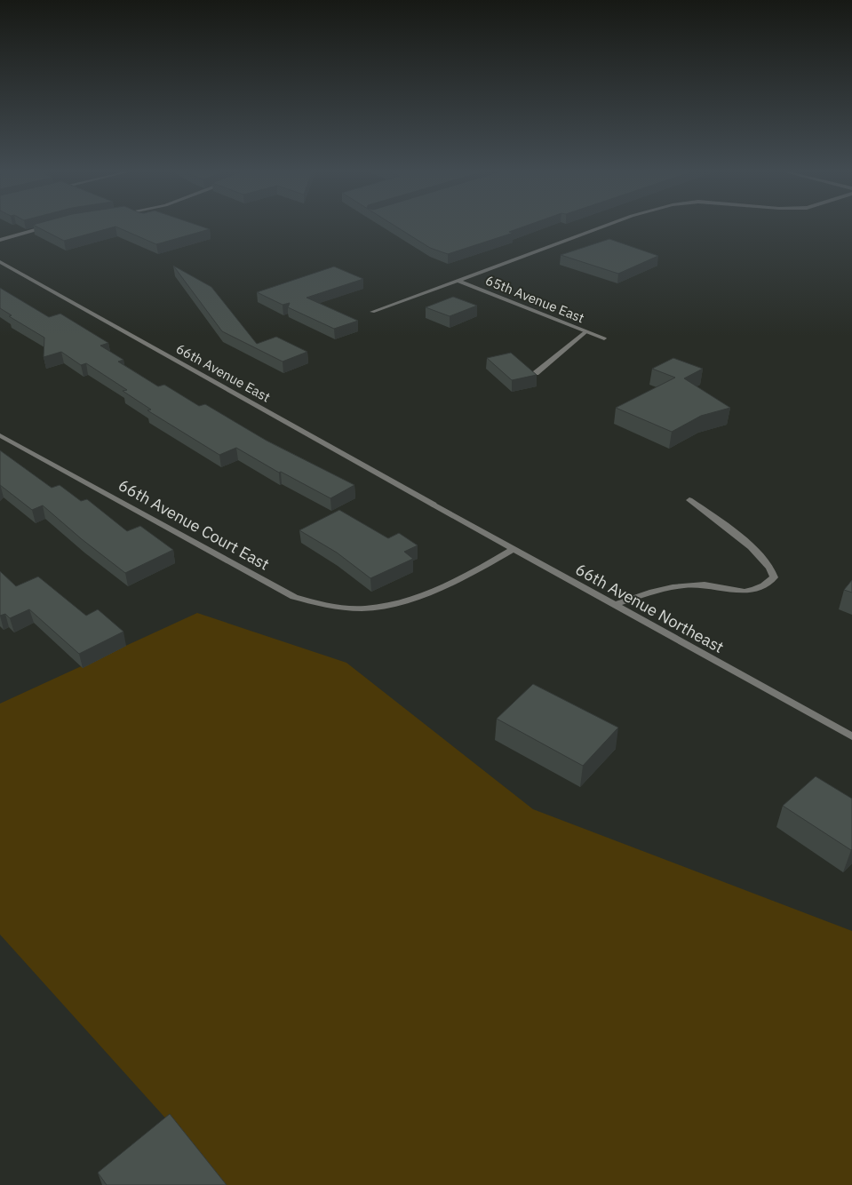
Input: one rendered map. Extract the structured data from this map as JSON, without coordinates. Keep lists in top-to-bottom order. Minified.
{"streets":{"street":["65th Avenue East","66th Avenue East","66th Avenue Court East","66th Avenue Northeast"]},"crossings":[["66th Avenue East","66th Avenue Northeast"],["66th Avenue Court East","66th Avenue Northeast"]]}
